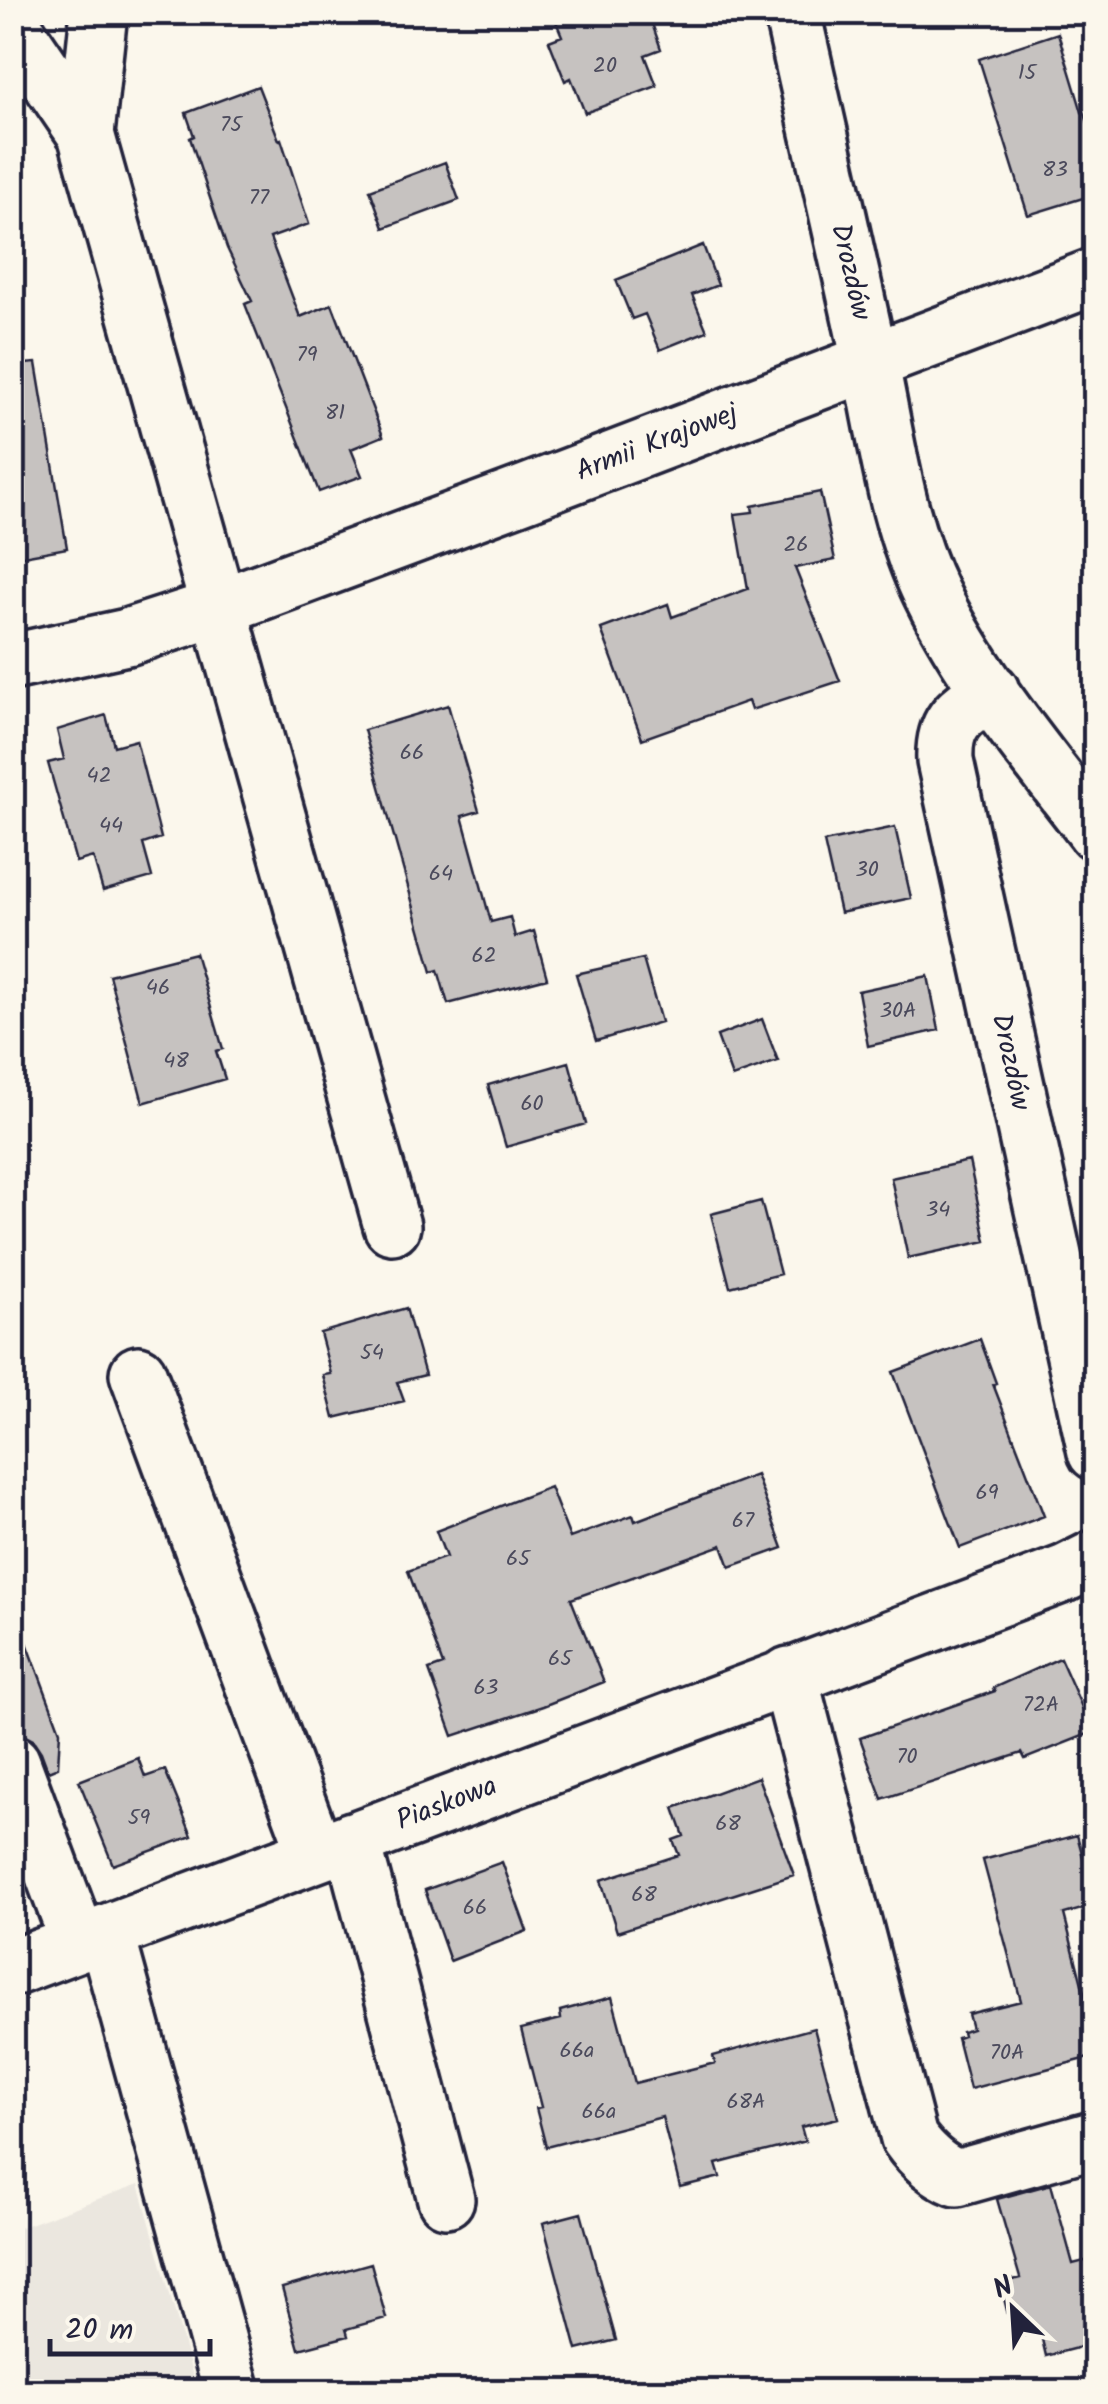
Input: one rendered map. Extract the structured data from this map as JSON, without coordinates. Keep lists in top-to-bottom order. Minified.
{"streets":{"street":["Drozdów","Armii Krajowej","Piaskowa"]},"crossings":[["Drozdów","Armii Krajowej"]],"house_numbers":["20","15","75","83","77","79","81","26","66","42","44","30","64","62","46","30A","48","60","34","54","69","67","65","65","63","72A","70","59","68","68","66","66a","70A","68A","66a"],"scale_bar":"20 m","north":"top left"}
